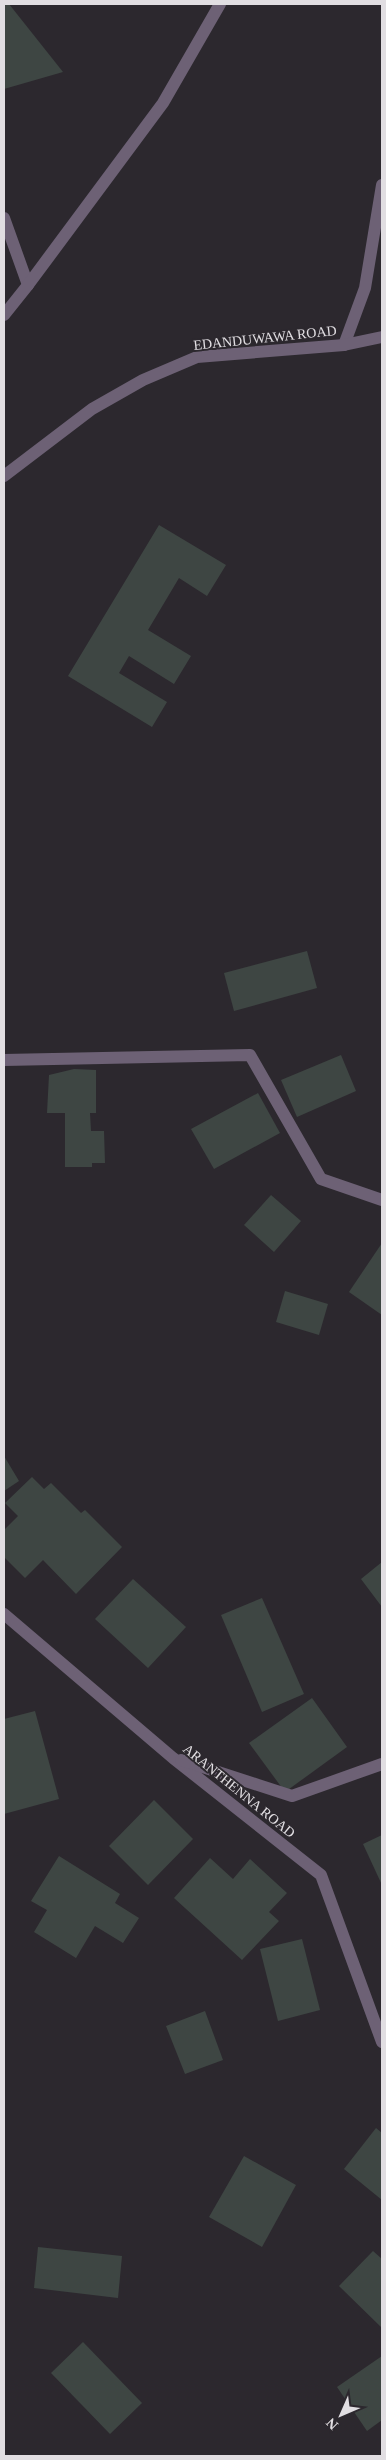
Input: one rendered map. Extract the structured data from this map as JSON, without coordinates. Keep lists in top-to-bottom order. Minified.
{"streets":{"street":["EDANDUWAWA ROAD","ARANTHENNA ROAD"]},"north":"bottom left"}
